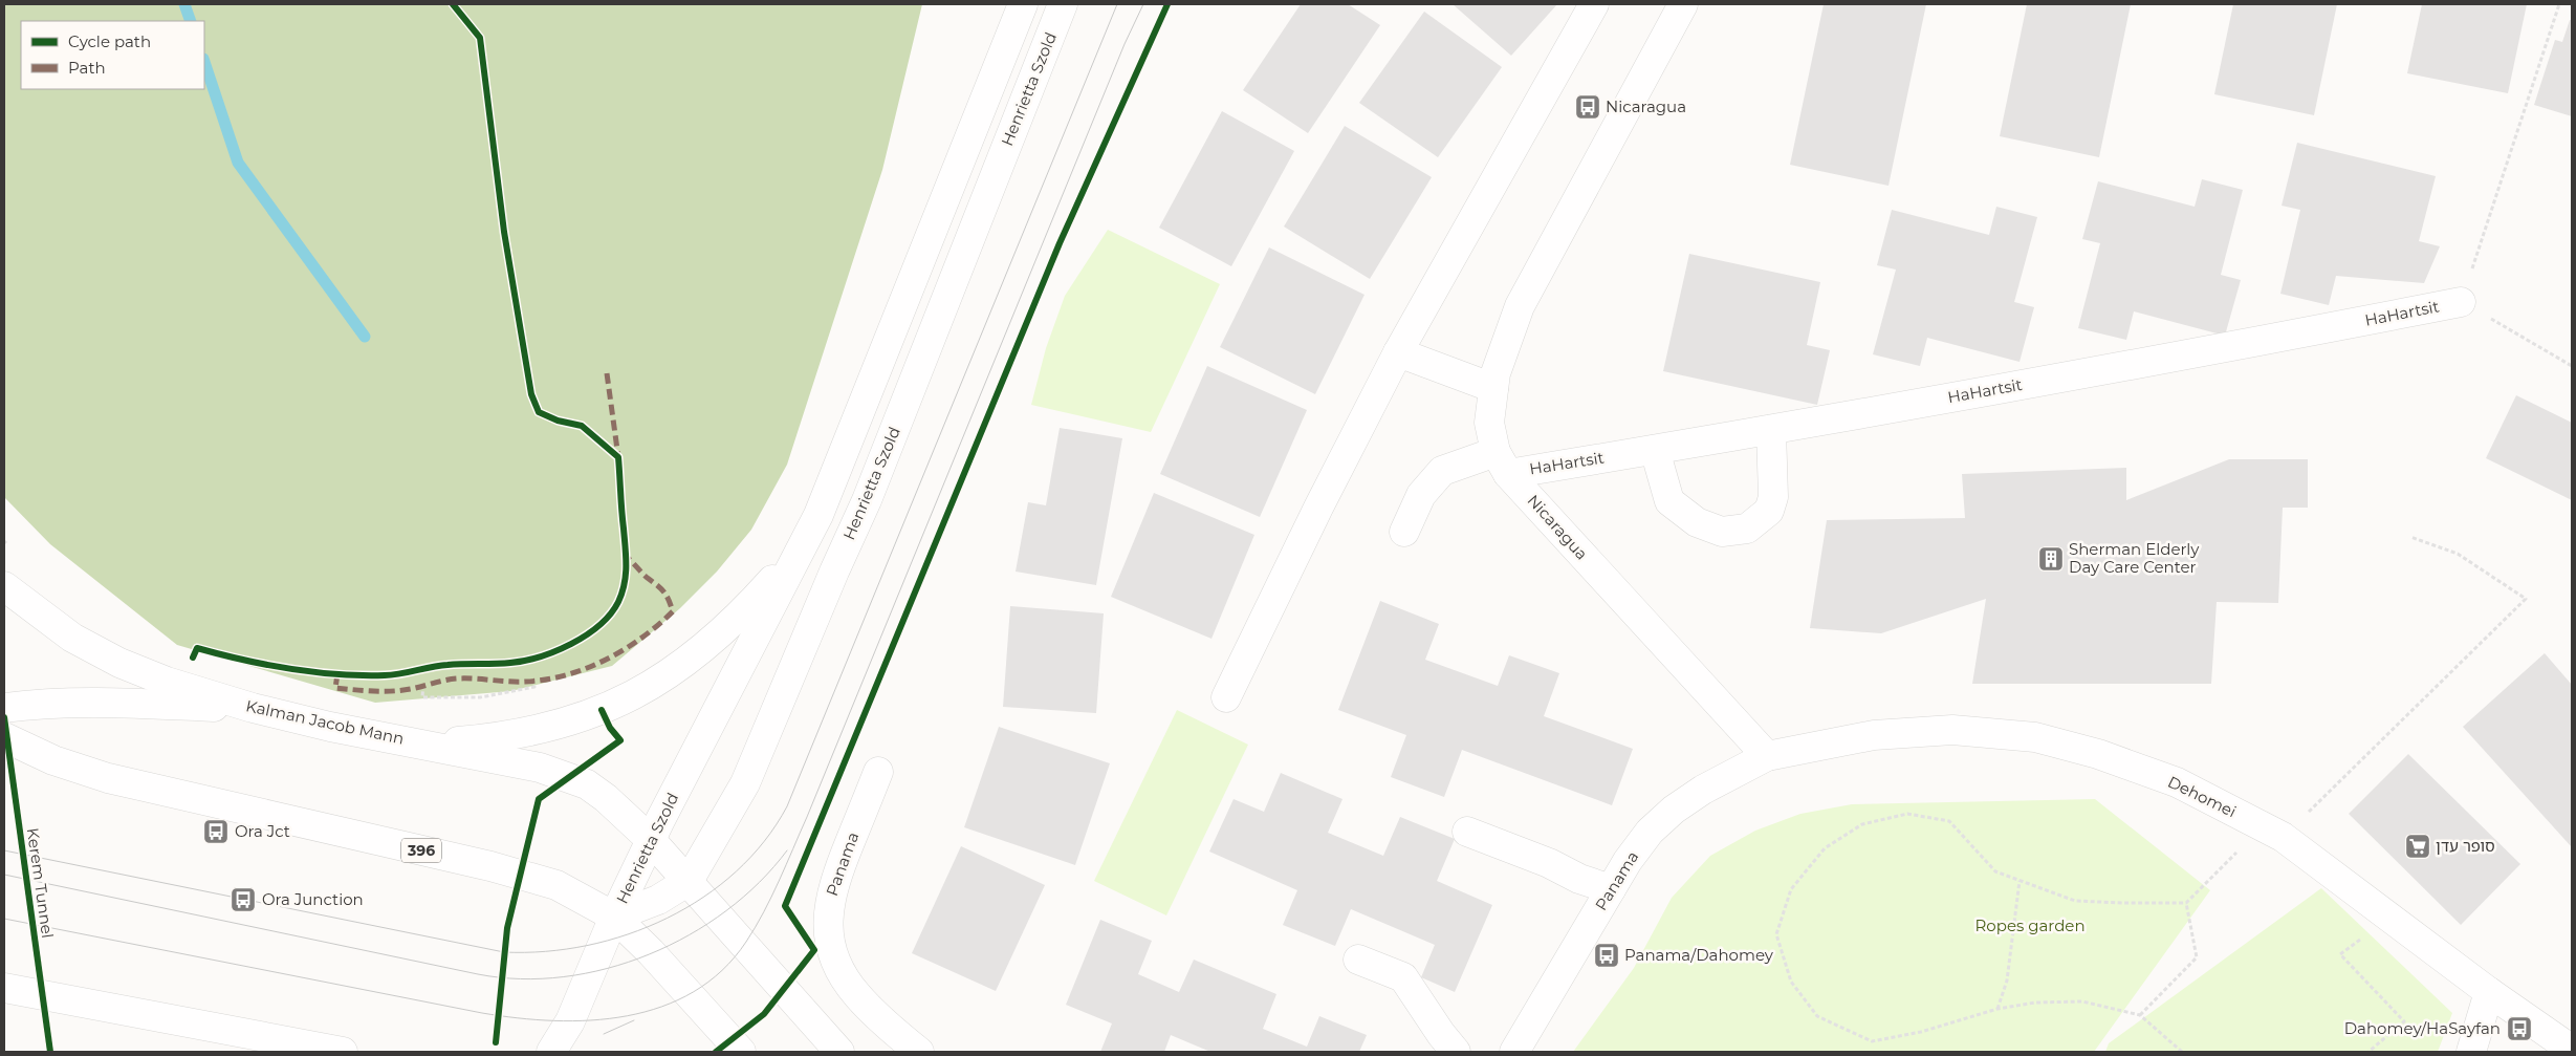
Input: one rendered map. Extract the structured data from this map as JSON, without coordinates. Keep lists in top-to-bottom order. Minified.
{"streets":{"main road":["Henrietta Szold","HaHartsit","Nicaragua","Kalman Jacob Mann","Dehomei","396","Panama"],"cycle path":["Kerem Tunnel"]},"crossings":[["Henrietta Szold","Kalman Jacob Mann"],["Henrietta Szold","396"],["HaHartsit","Nicaragua"],["Nicaragua","Dehomei"],["Nicaragua","Panama"],["Dehomei","Panama"]],"parks":["Ropes garden"],"places":{"bus stop":["Nicaragua","Ora Jct","Ora Junction","Panama/Dahomey","Dahomey/HaSayfan"],"building":["Sherman Elderly Day Care Center"],"supermarket":["סופר עדן"]},"legend":["Cycle path","Path"]}
